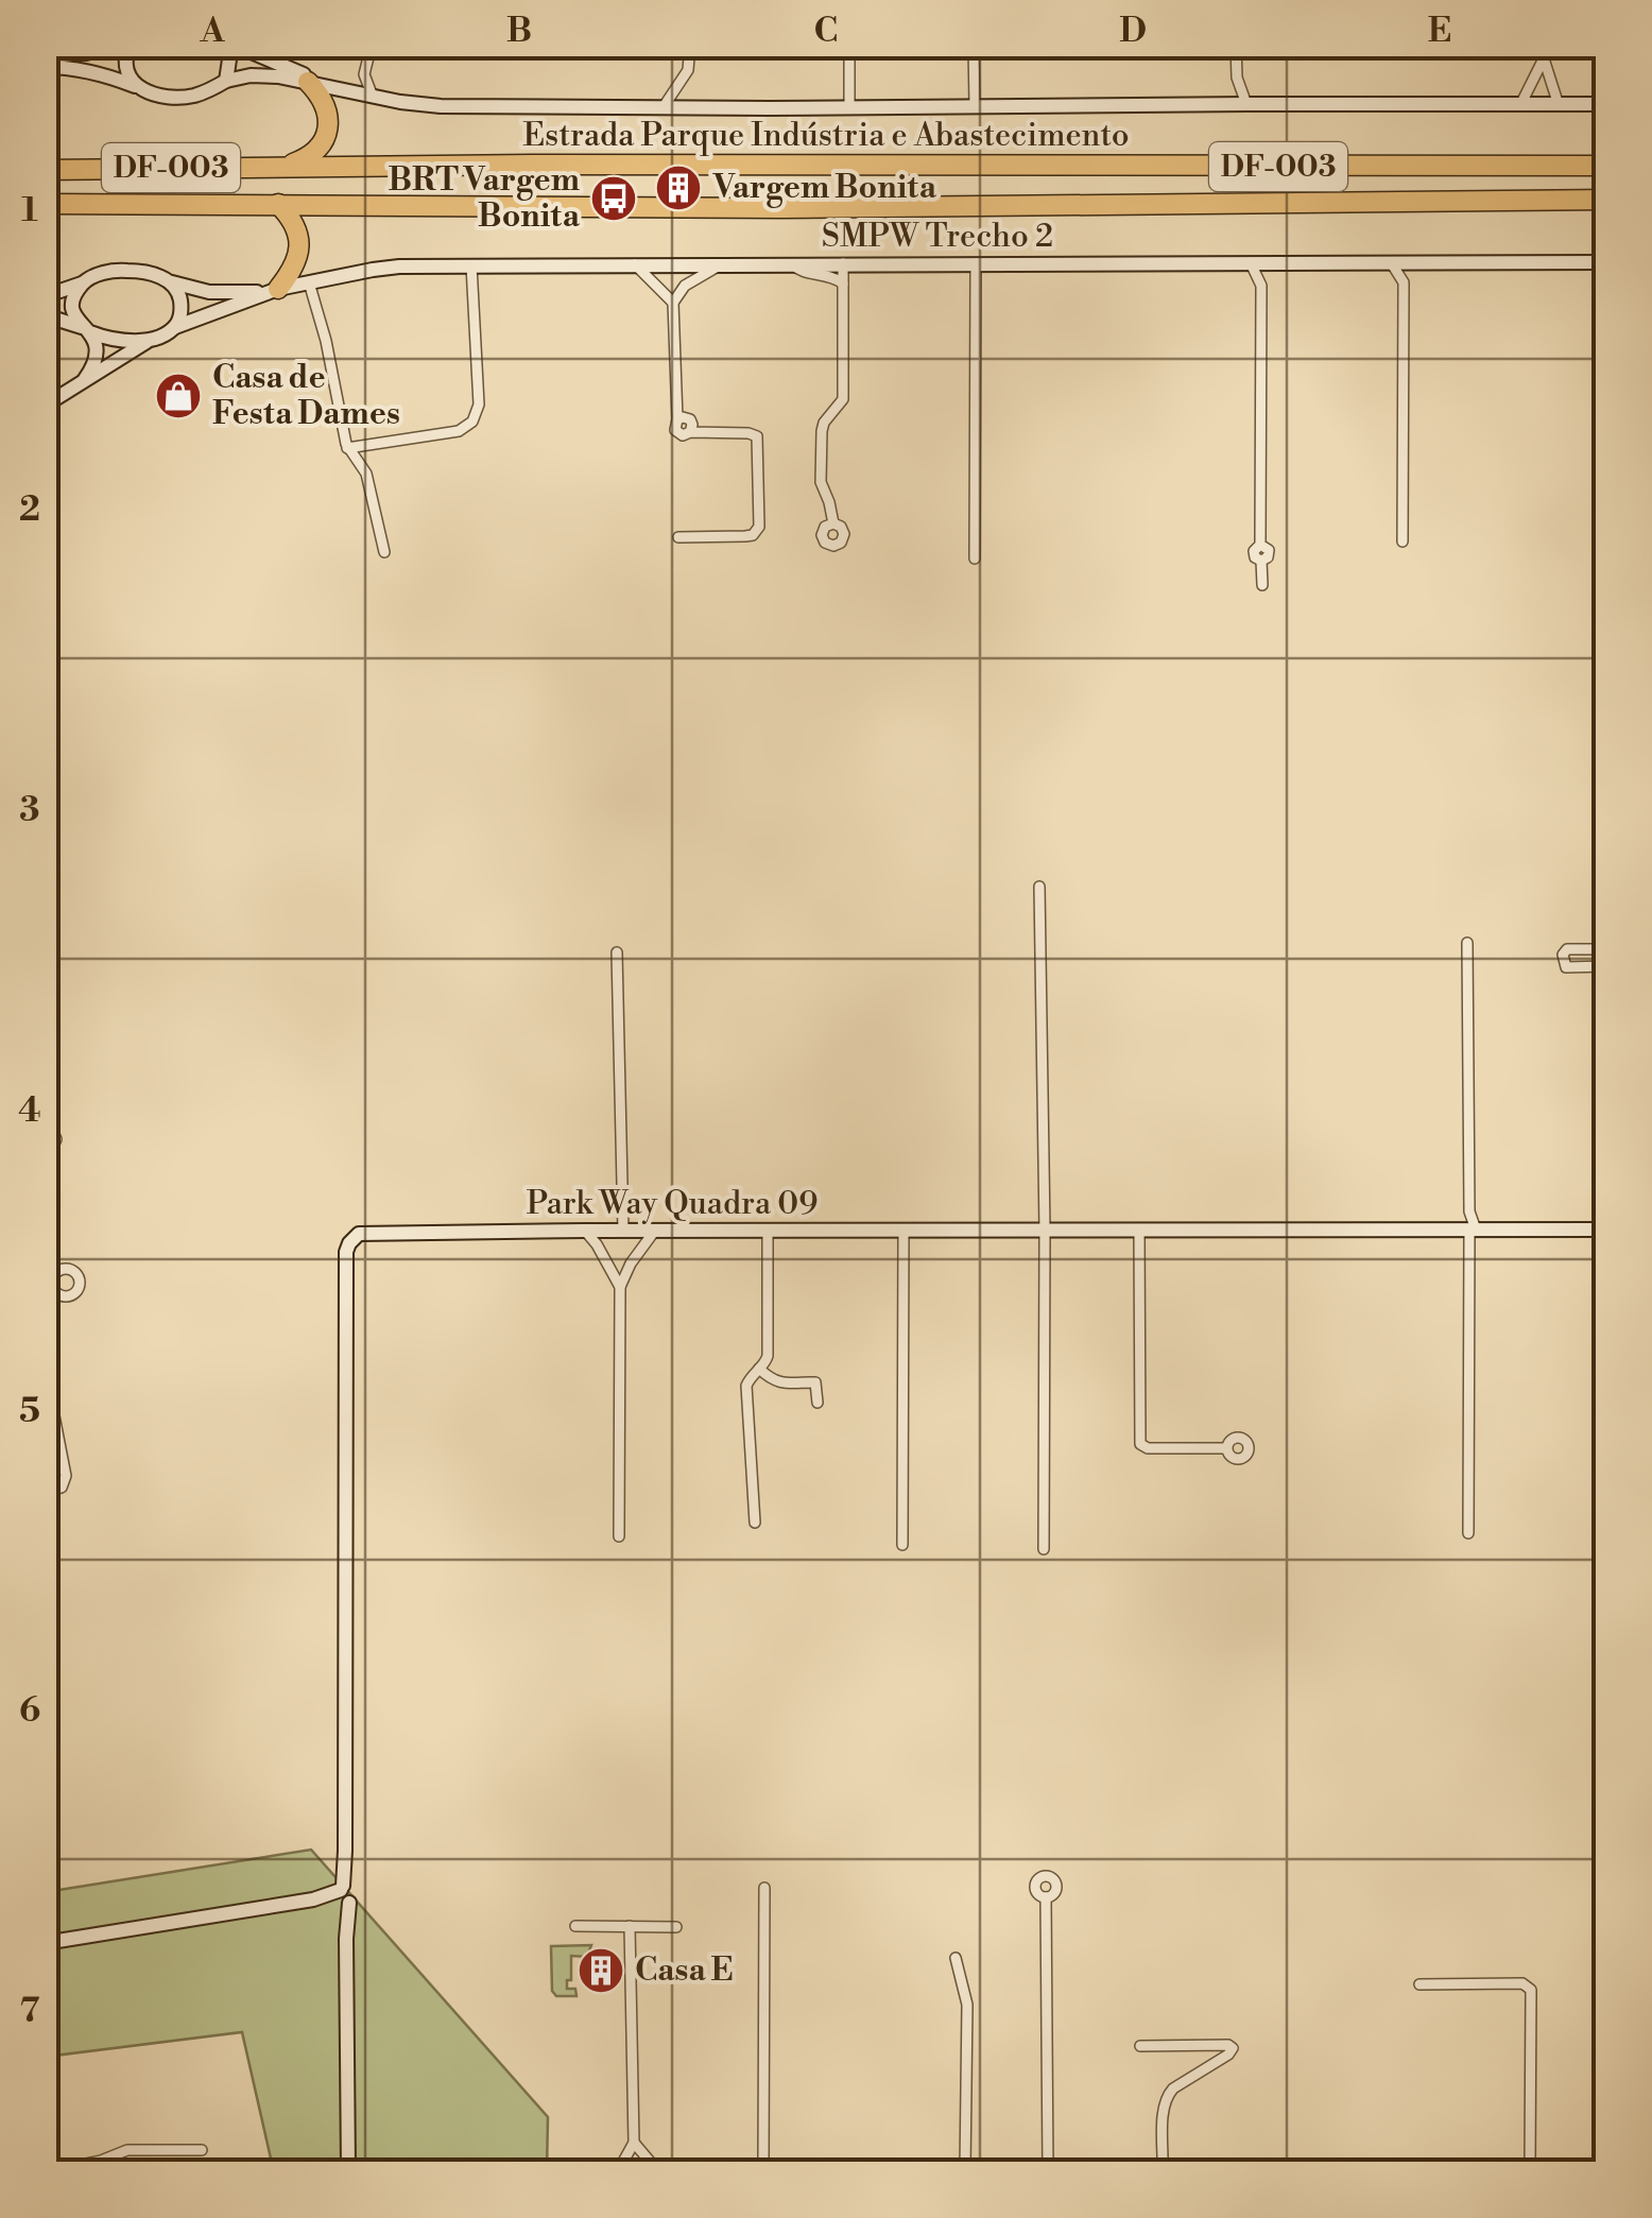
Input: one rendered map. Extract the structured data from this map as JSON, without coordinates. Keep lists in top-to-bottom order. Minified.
{"streets":{"highway":["Estrada Parque Indústria e Abastecimento","DF-003"],"street":["SMPW Trecho 2","Park Way Quadra 09"]},"places":{"building":["Vargem Bonita","Casa E"],"bus stop":["BRT Vargem Bonita"],"shop":["Casa de Festa Dames"]},"grid":{"columns":["A","B","C","D","E"],"rows":["1","2","3","4","5","6","7"]}}
